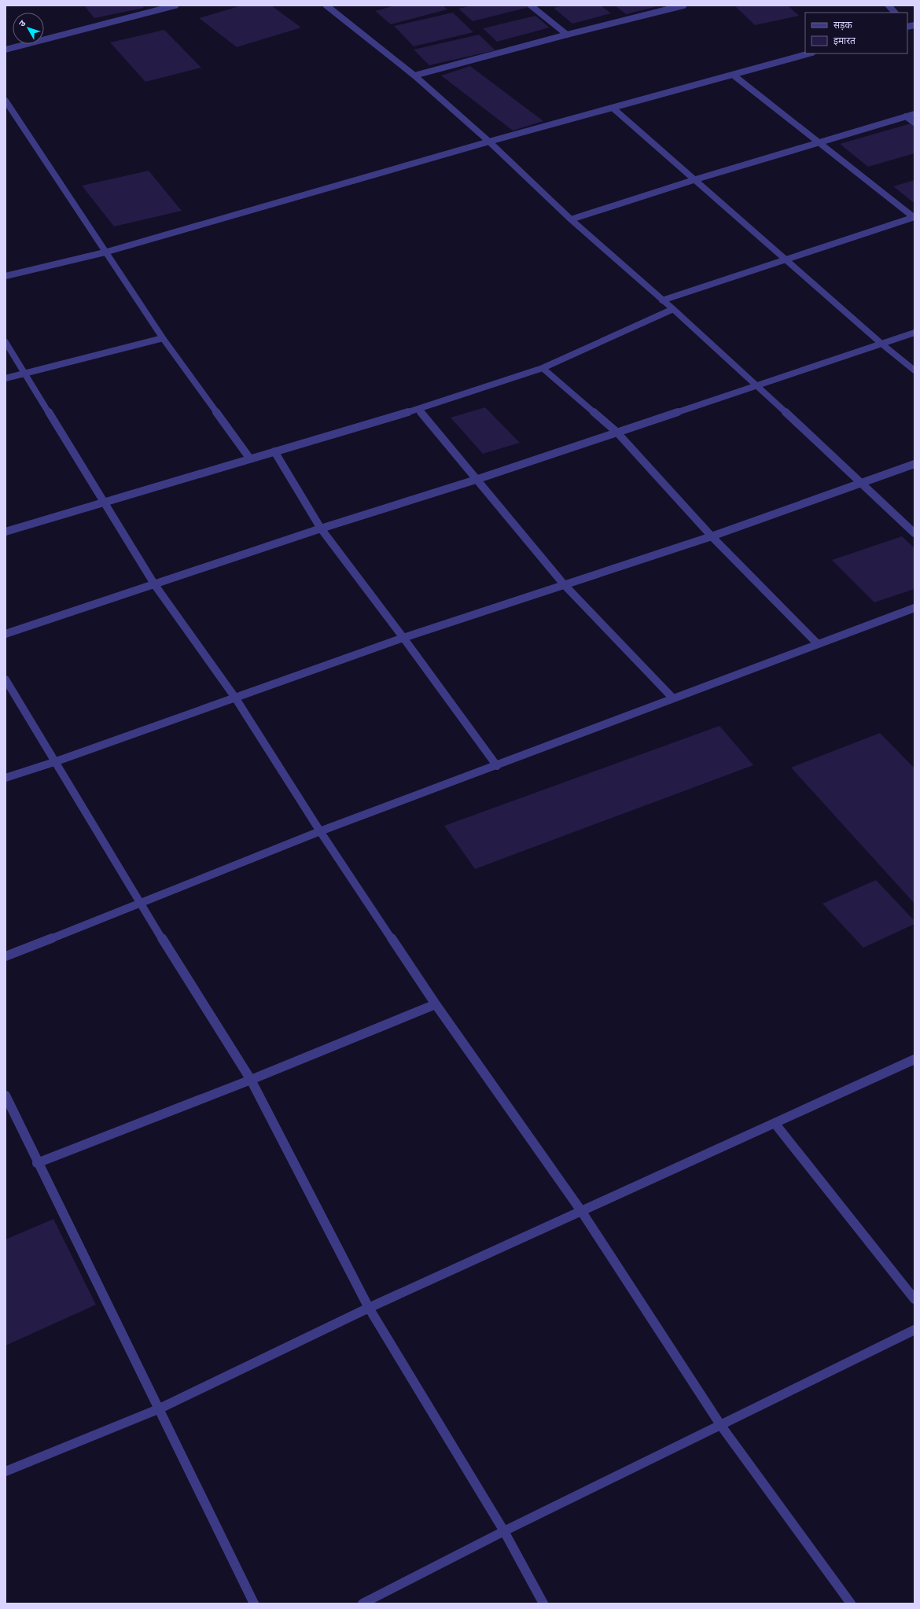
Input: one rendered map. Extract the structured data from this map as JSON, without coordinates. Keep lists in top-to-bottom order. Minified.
{"legend":["सड़क","इमारत"],"north":"top left"}
